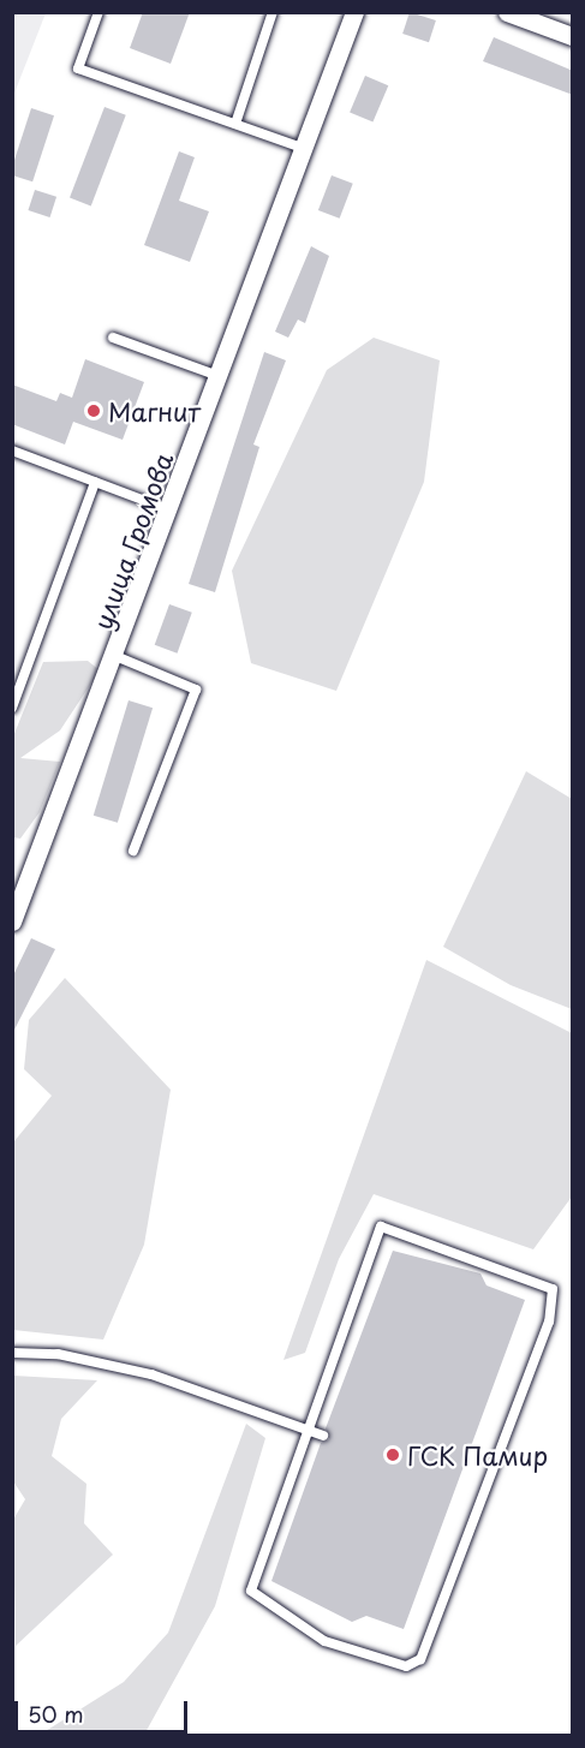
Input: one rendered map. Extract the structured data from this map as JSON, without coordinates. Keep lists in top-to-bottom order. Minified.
{"streets":{"street":["улица Громова"]},"places":["Магнит","ГСК Памир"],"scale_bar":"50 m"}
